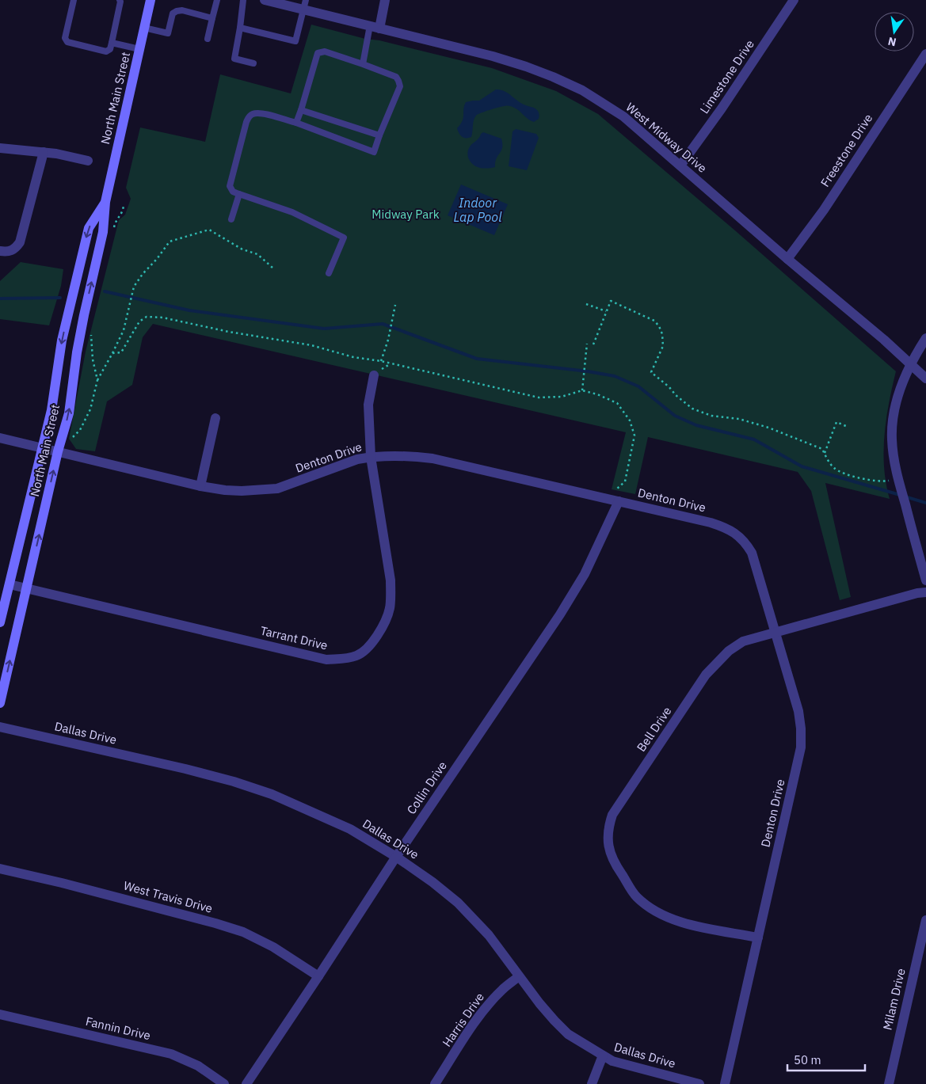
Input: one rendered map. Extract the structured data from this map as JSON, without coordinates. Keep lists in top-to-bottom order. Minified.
{"streets":{"main road":["North Main Street"],"street":["Limestone Drive","West Midway Drive","Freestone Drive","Denton Drive","Tarrant Drive","Bell Drive","Dallas Drive","Collin Drive","West Travis Drive","Milam Drive","Harris Drive","Fannin Drive"]},"crossings":[["Limestone Drive","West Midway Drive"],["North Main Street","Denton Drive"],["North Main Street","Tarrant Drive"],["West Midway Drive","Freestone Drive"],["Denton Drive","Tarrant Drive"],["Denton Drive","Bell Drive"],["Denton Drive","Collin Drive"],["Dallas Drive","Collin Drive"],["Dallas Drive","Harris Drive"],["Collin Drive","West Travis Drive"]],"water":["Indoor Lap Pool"],"parks":["Midway Park"],"scale_bar":"50 m","north":"bottom"}
